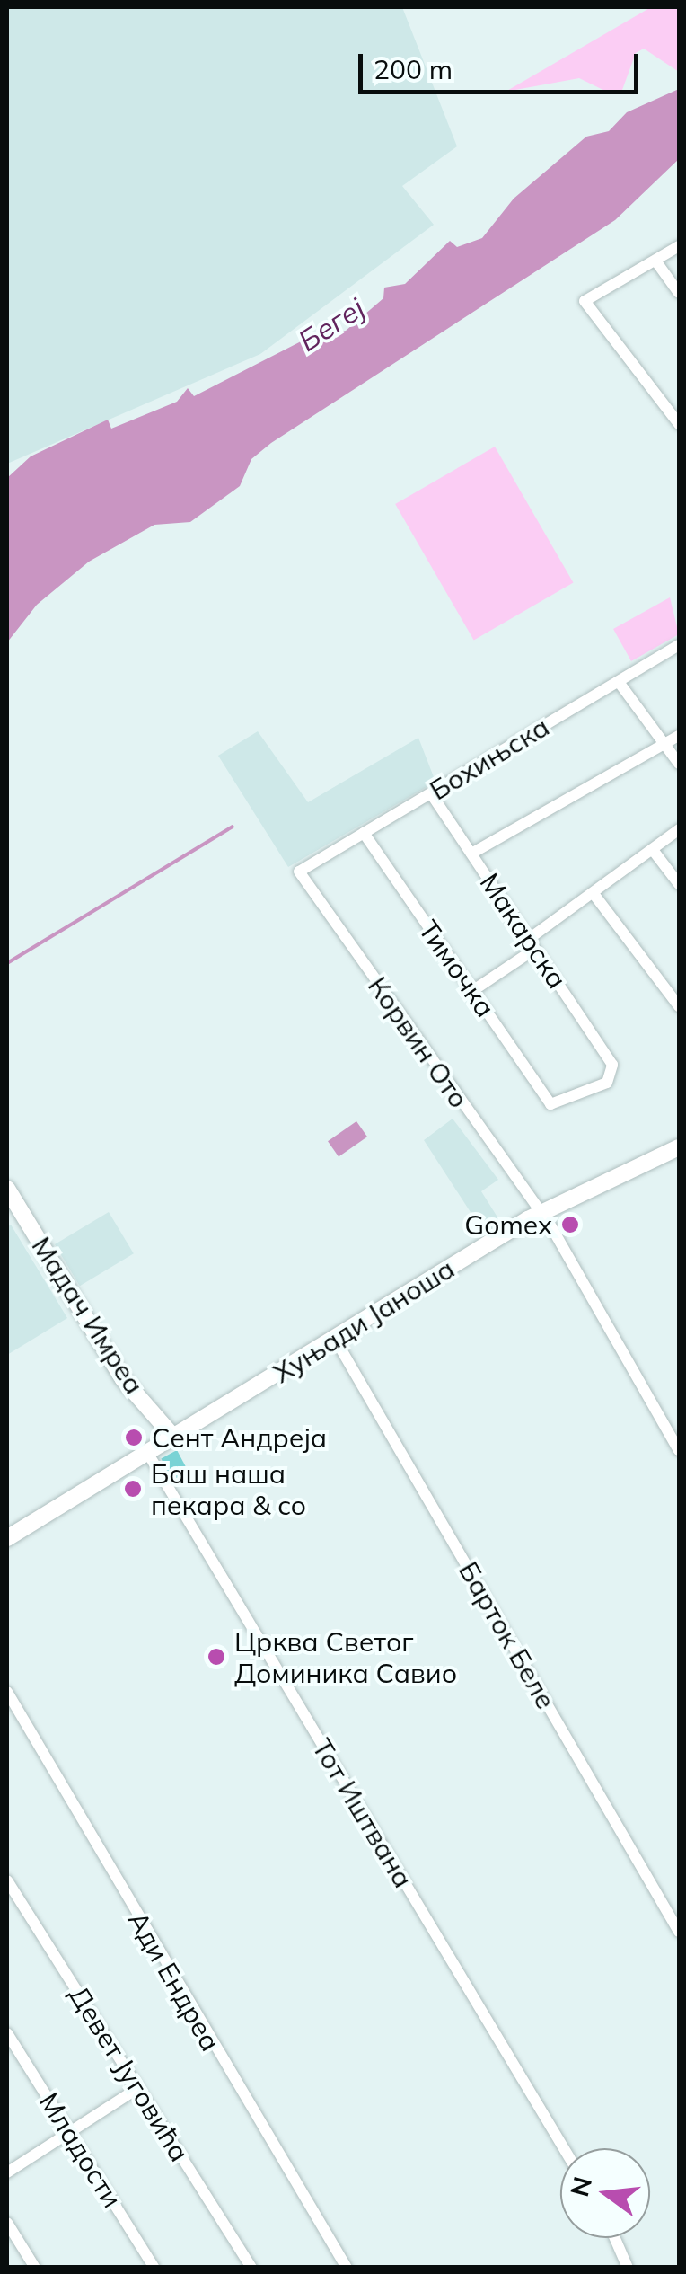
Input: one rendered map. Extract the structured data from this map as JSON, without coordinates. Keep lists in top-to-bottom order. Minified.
{"streets":{"street":["Бохињска","Макарска","Тимочка","Корвин Ото","Мадач Имреа","Хуњади Јаноша","Барток Беле","Тот Иштвана","Ади Ендреа","Девет Југовића","Младости"]},"crossings":[["Бохињска","Макарска"],["Бохињска","Тимочка"],["Бохињска","Корвин Ото"],["Макарска","Тимочка"],["Корвин Ото","Хуњади Јаноша"],["Мадач Имреа","Хуњади Јаноша"],["Хуњади Јаноша","Барток Беле"],["Хуњади Јаноша","Тот Иштвана"]],"water":["Бегеј"],"places":["Gomex","Сент Андреја","Баш наша пекара & co","Црква Светог Доминика Савио"],"scale_bar":"200 m","north":"left"}
